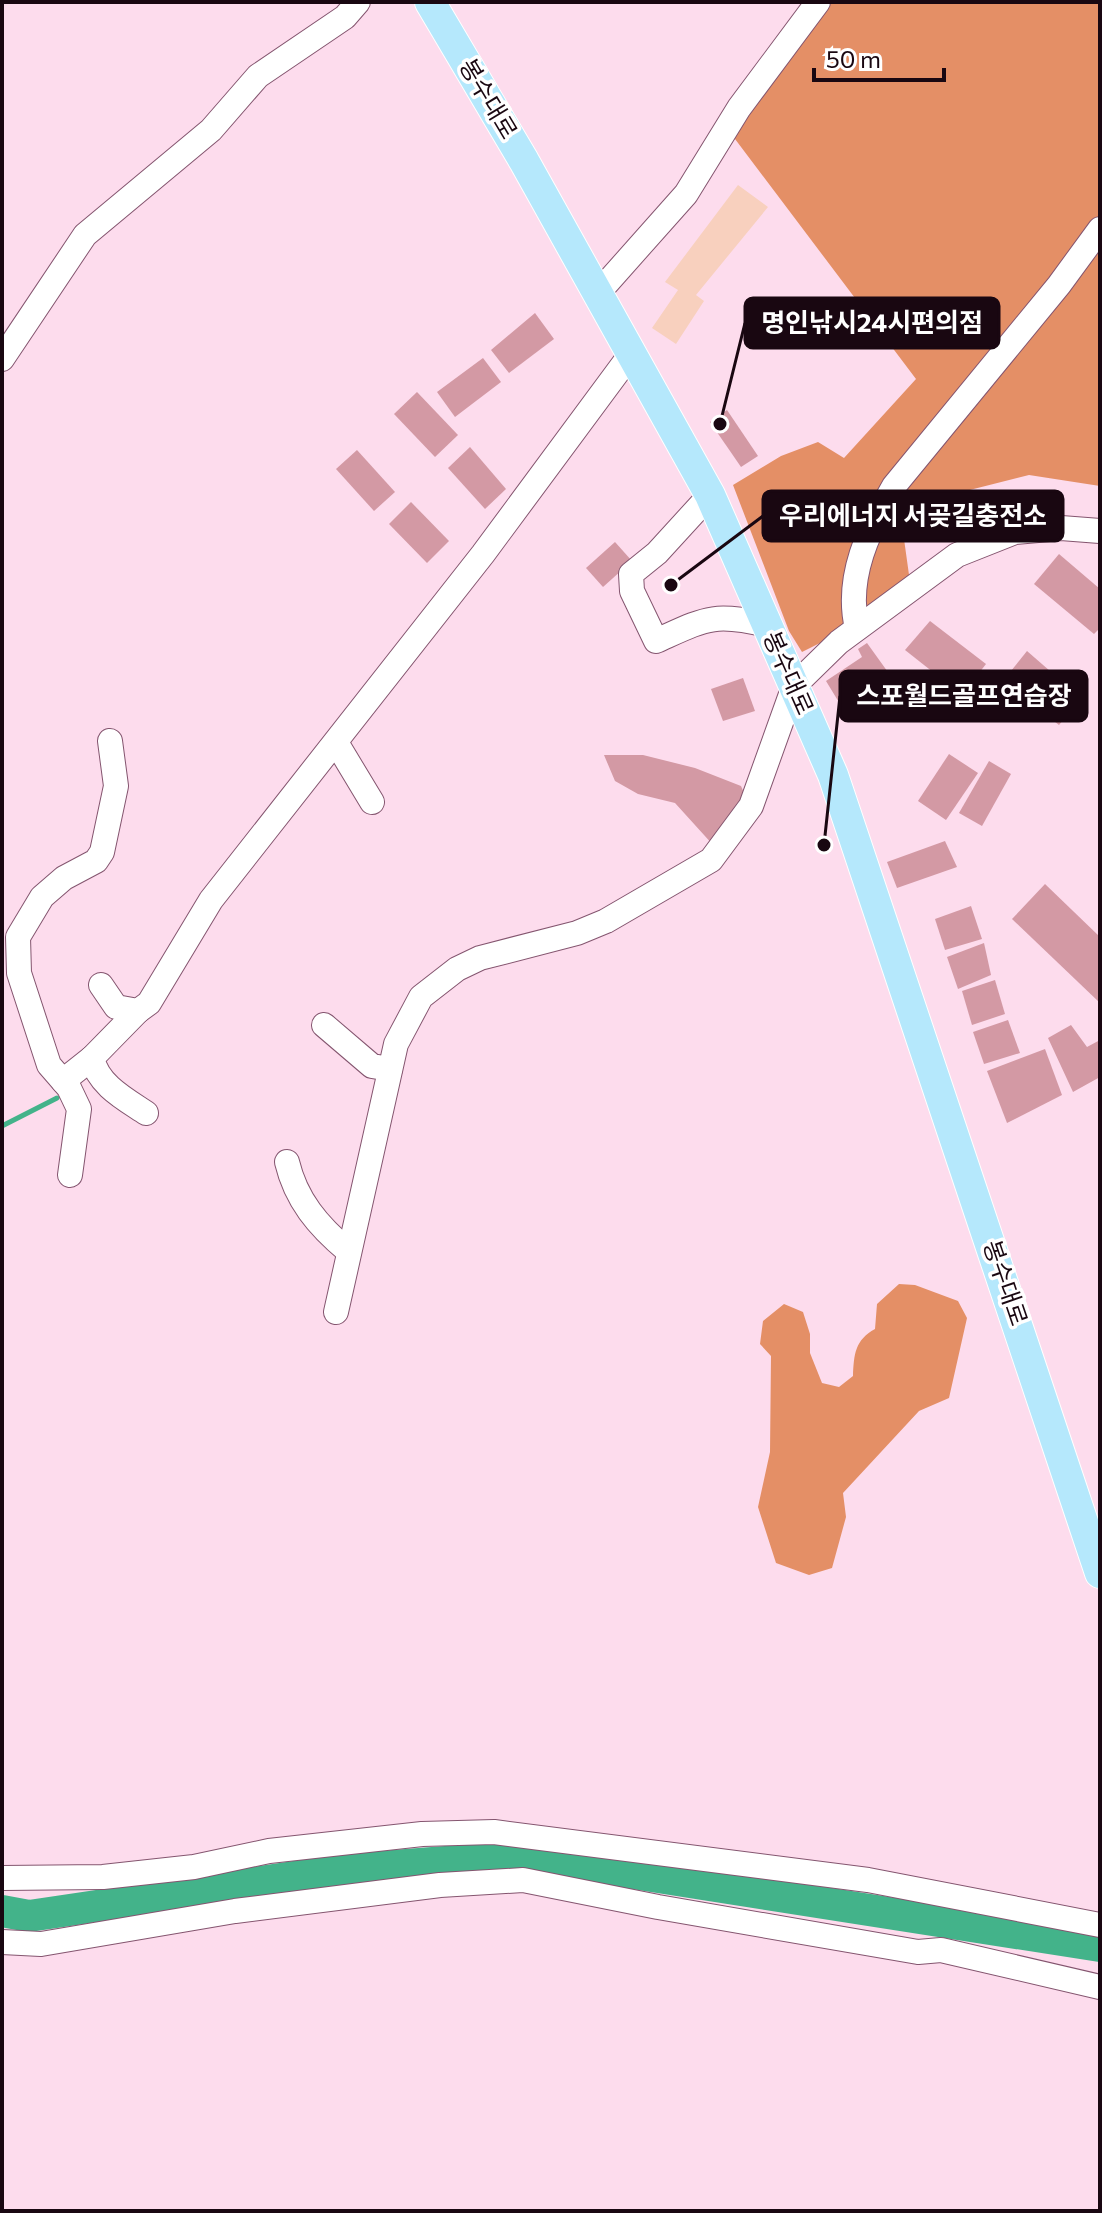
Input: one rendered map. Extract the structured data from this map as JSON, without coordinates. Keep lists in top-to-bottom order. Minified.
{"streets":{"main road":["봉수대로"]},"places":["명인낚시24시편의점","우리에너지 서곶길충전소","스포월드골프연습장"],"scale_bar":"50 m"}
